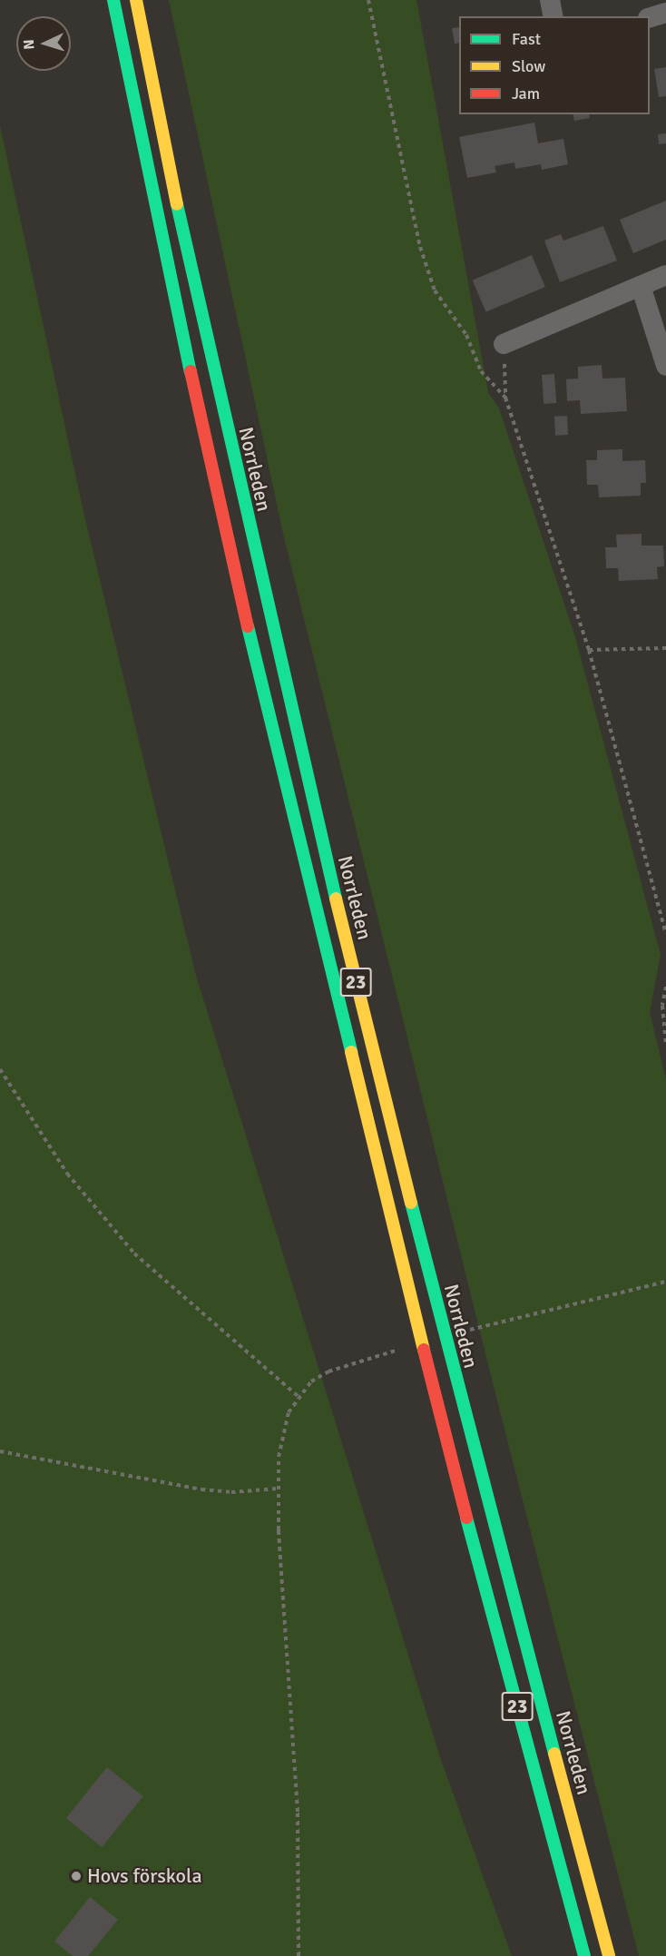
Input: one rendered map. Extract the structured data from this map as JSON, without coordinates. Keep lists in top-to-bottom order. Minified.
{"streets":{"highway":["Norrleden","23"]},"places":["Hovs förskola"],"legend":["Fast","Slow","Jam"],"north":"left"}
